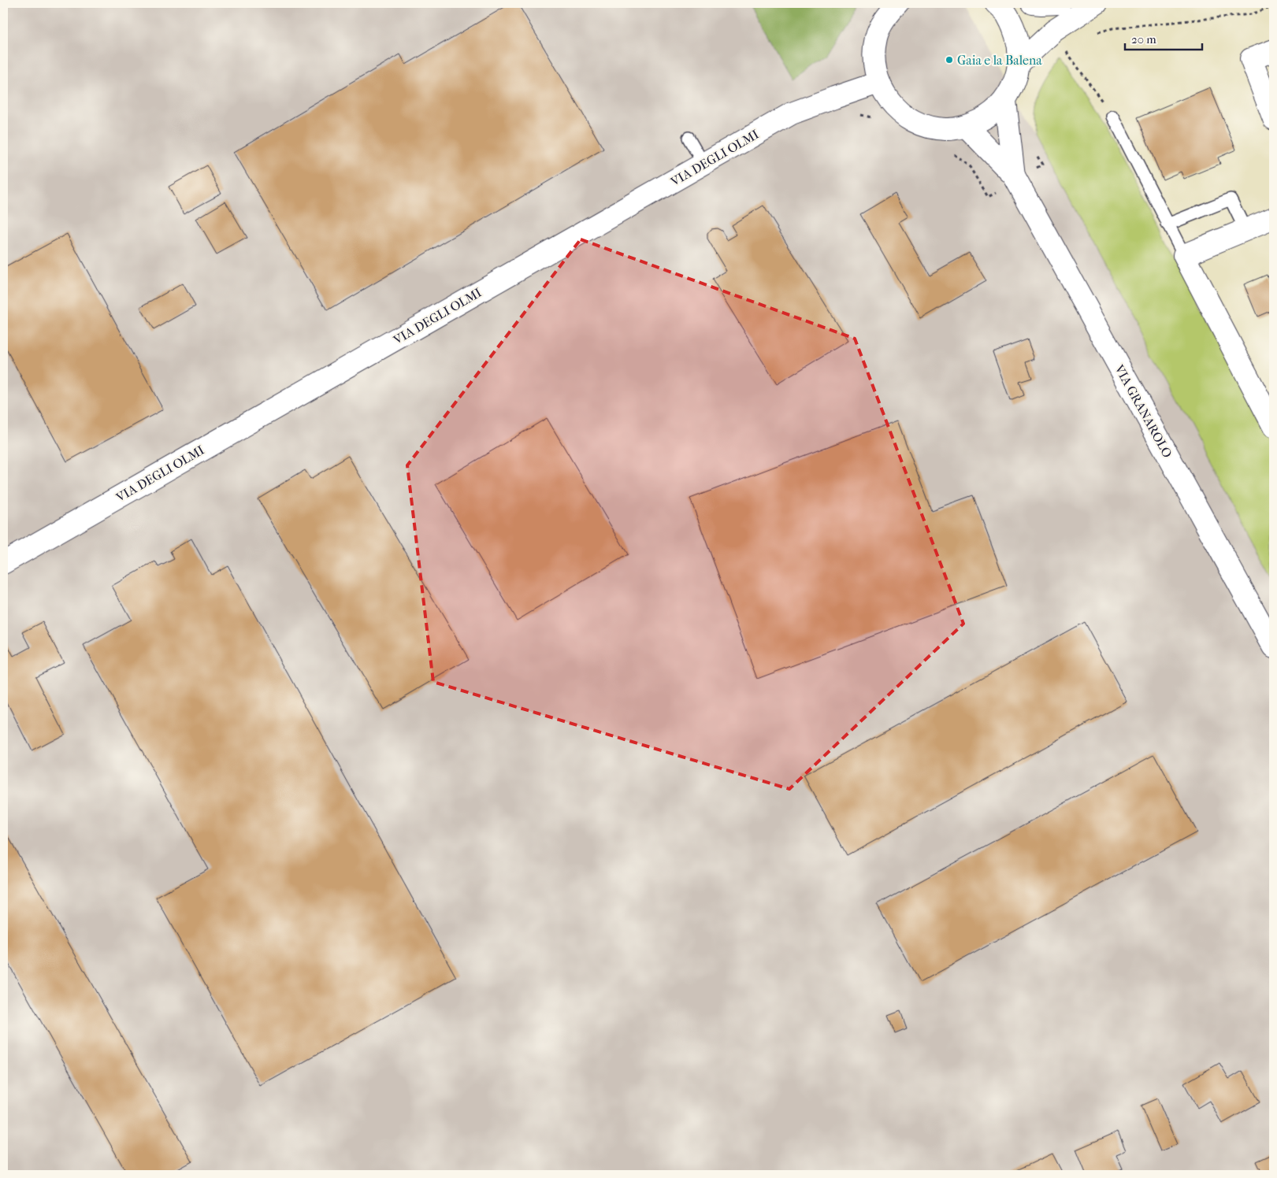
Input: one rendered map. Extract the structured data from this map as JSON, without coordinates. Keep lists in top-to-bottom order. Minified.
{"streets":{"street":["VIA DEGLI OLMI","VIA GRANAROLO"]},"places":["Gaia e la Balena"],"scale_bar":"20 m"}
